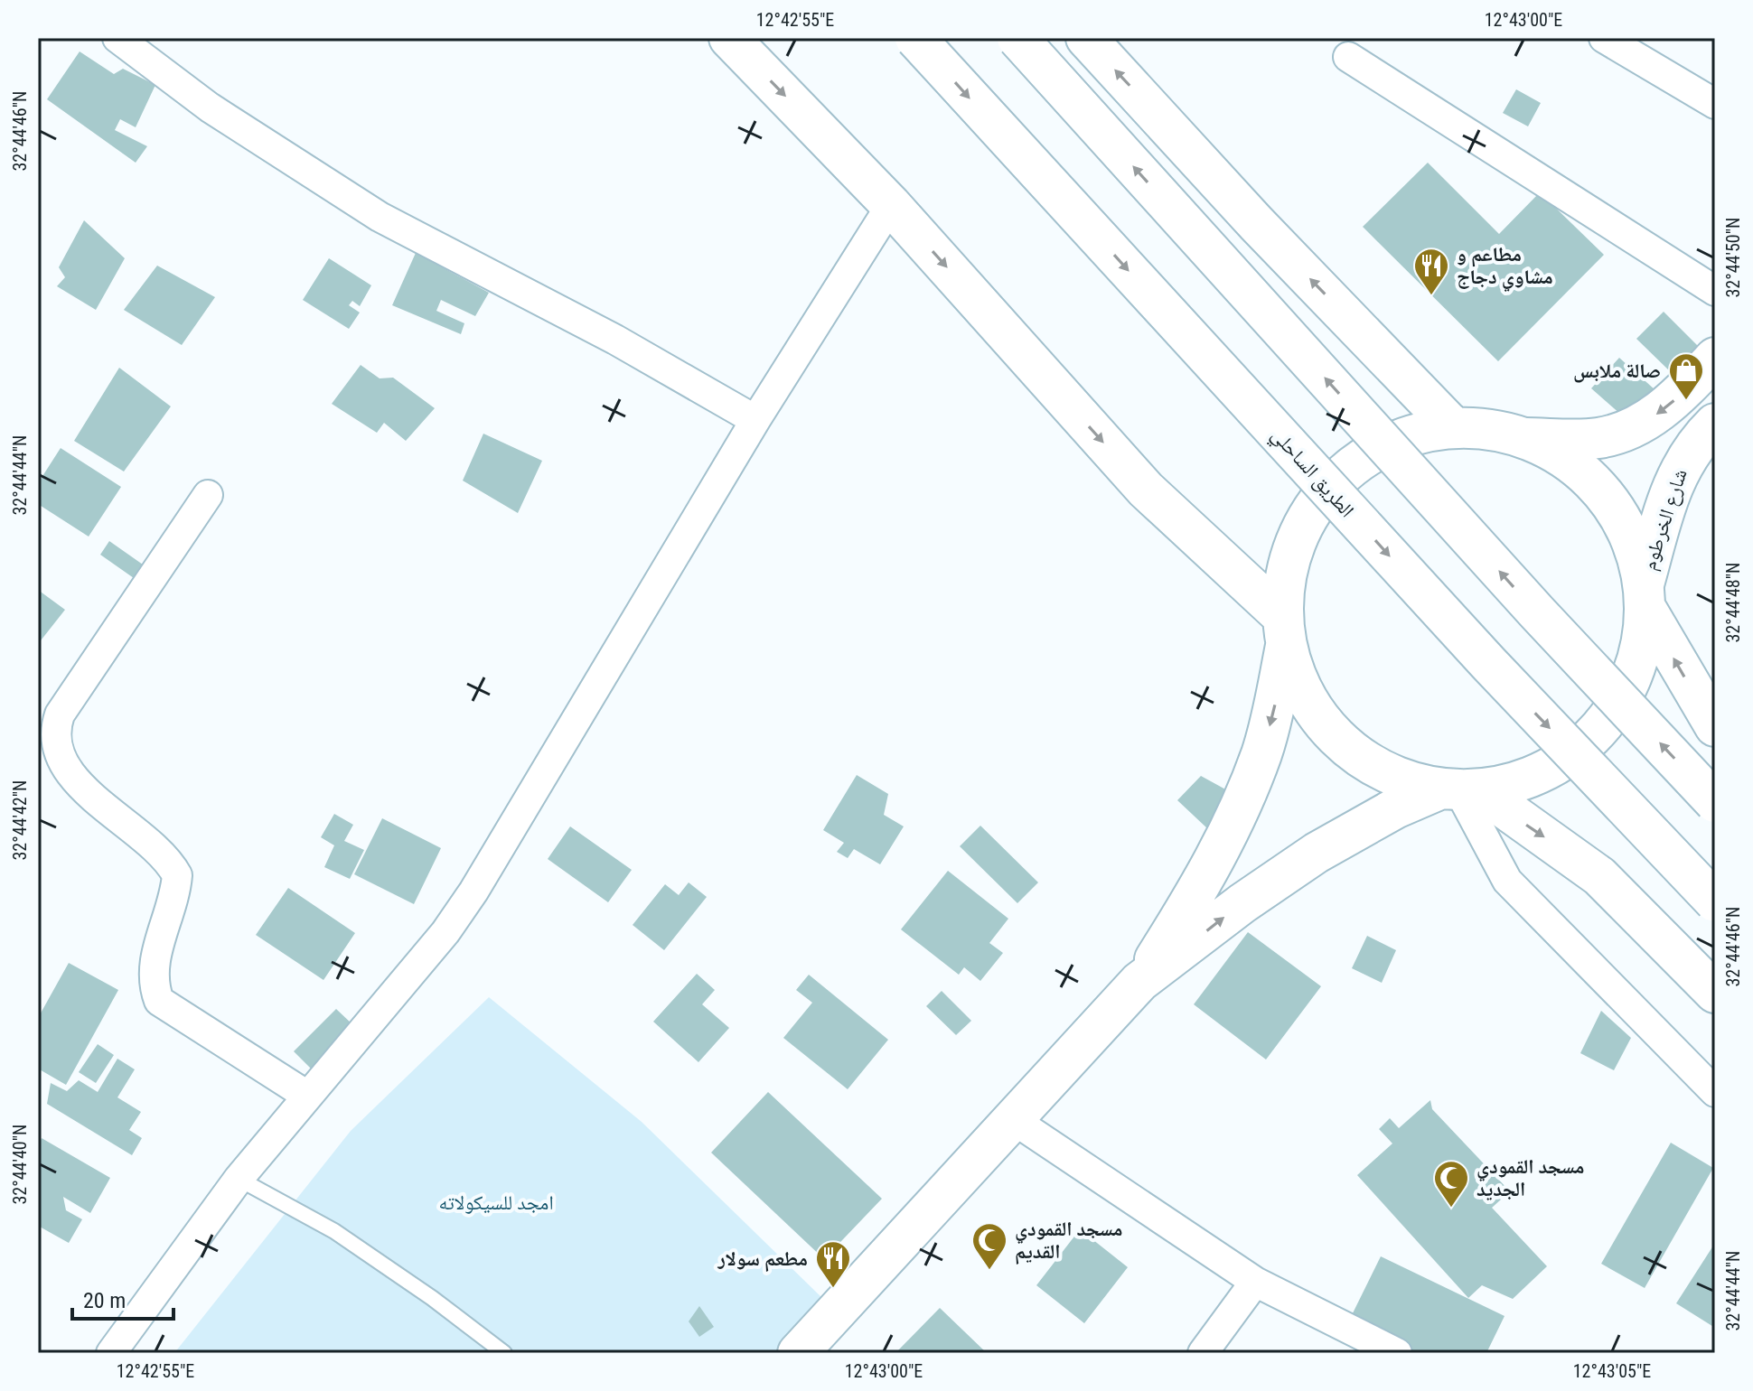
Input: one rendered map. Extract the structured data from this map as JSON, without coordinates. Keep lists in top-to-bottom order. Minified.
{"streets":{"main road":["الطريق الساحلي","شارع الخرطوم"]},"parks":["امجد للسيكولاته"],"places":{"restaurant":["مطاعم و مشاوي دجاج","مطعم سولار"],"shop":["صالة ملابس"],"mosque":["مسجد القمودي الجديد","مسجد القمودي القديم"]},"scale_bar":"20 m","coordinates":["12°42'55\"E","12°43'00\"E","32°44'46\"N","32°44'50\"N","32°44'44\"N","32°44'48\"N","32°44'42\"N","32°44'40\"N","12°43'05\"E"]}
